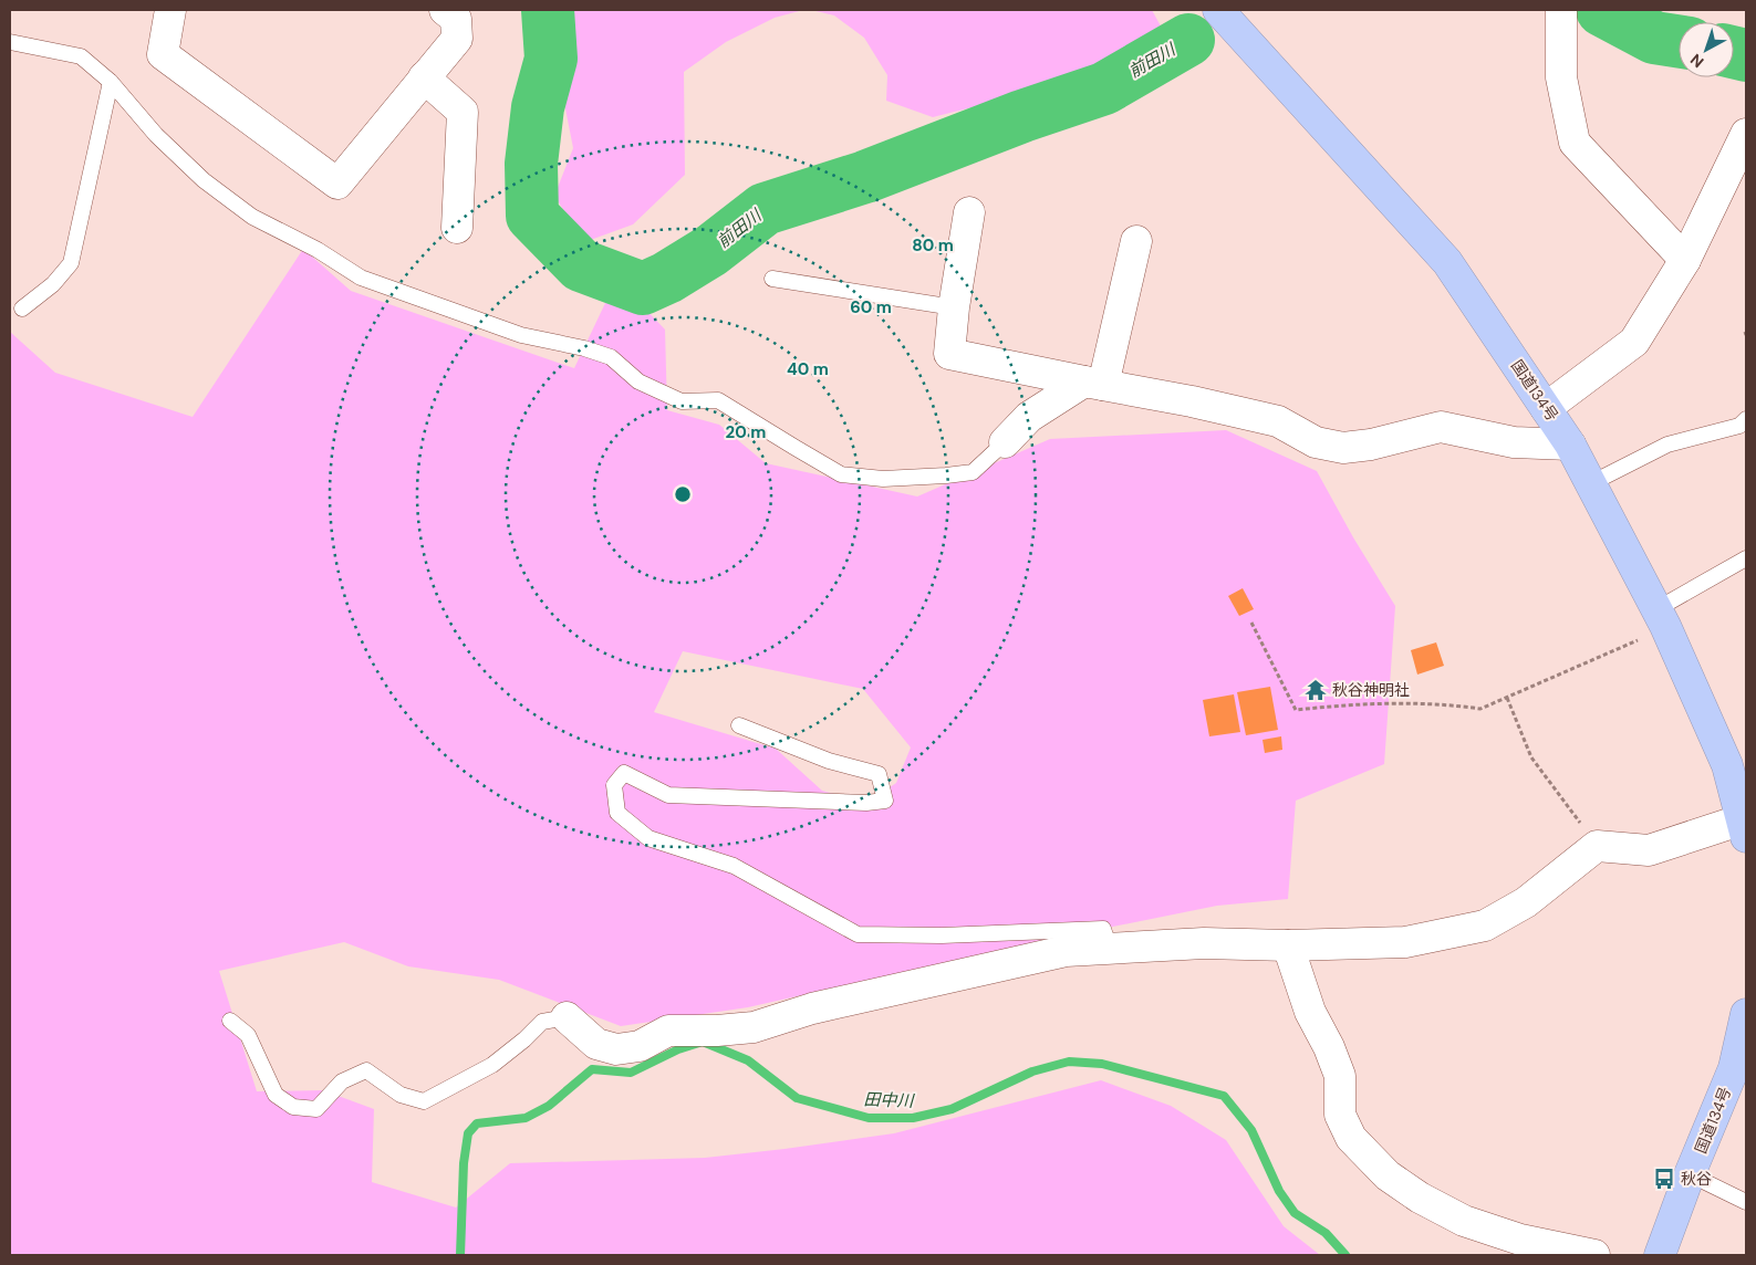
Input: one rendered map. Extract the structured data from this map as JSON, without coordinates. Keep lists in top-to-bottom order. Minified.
{"streets":{"highway":["国道134号"]},"water":["前田川","田中川"],"places":{"temple":["秋谷神明社"],"bus stop":["秋谷"]},"north":"bottom left","rings":["80 m","60 m","40 m","20 m"]}
